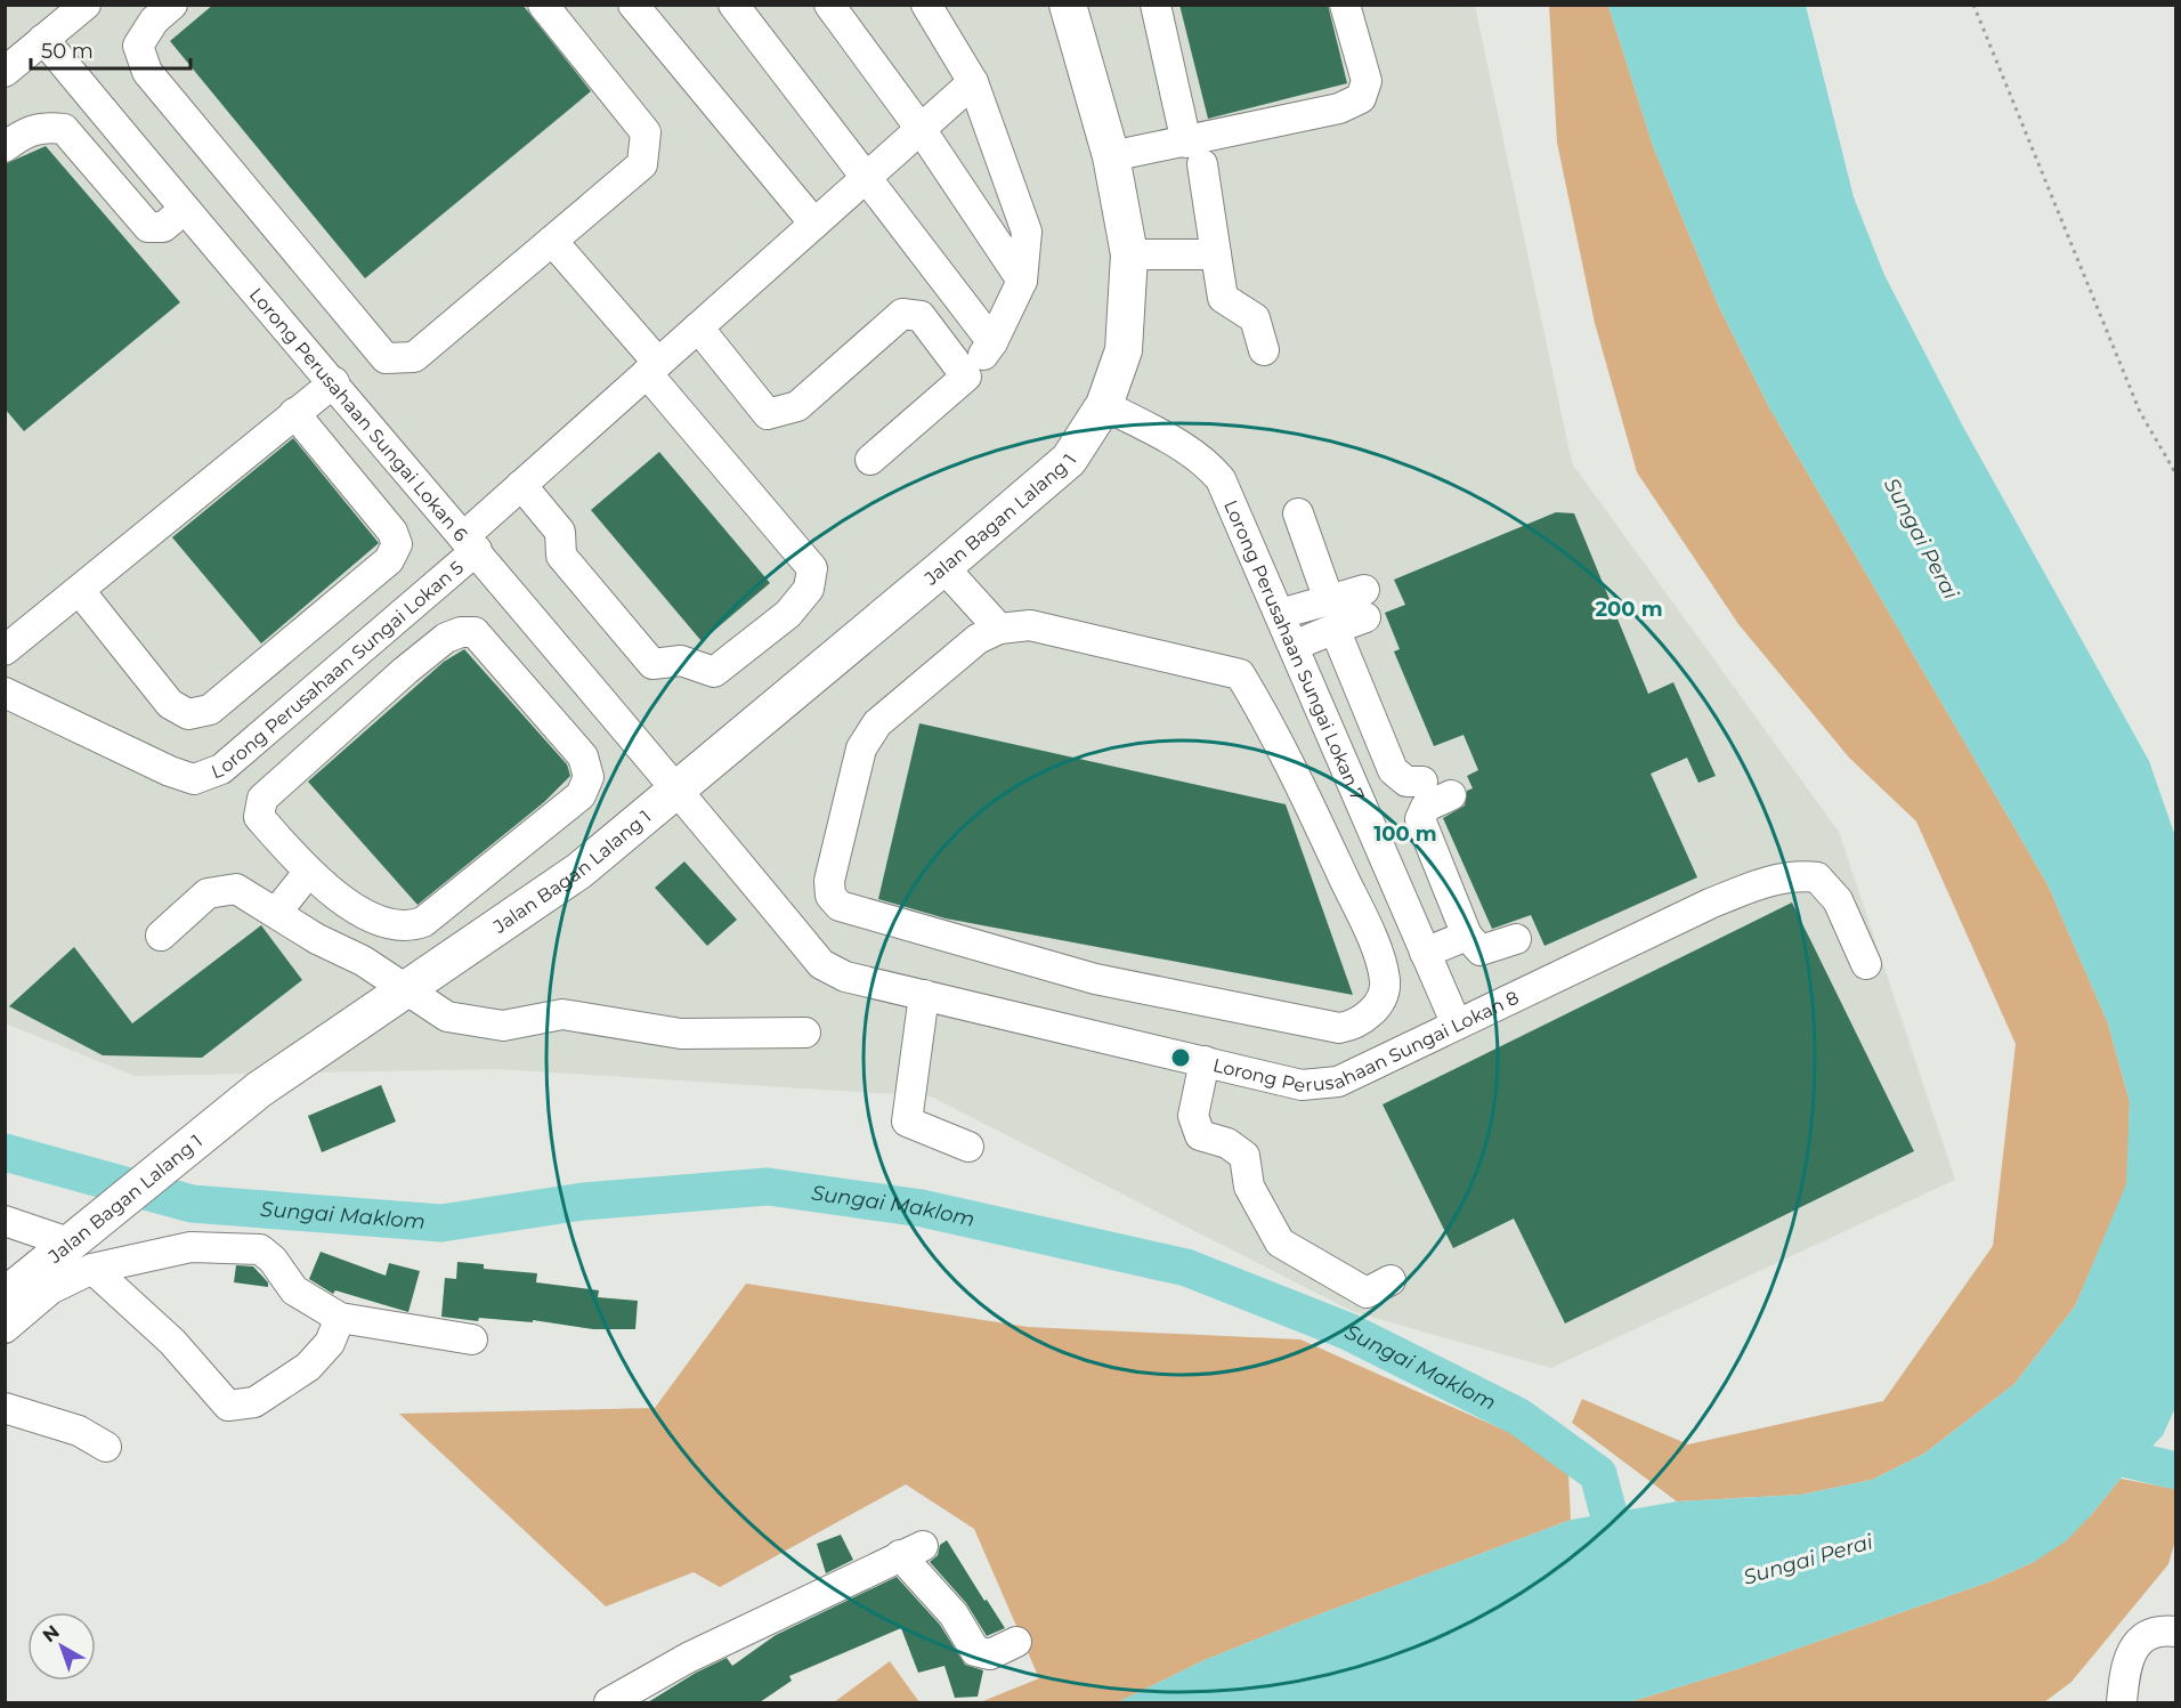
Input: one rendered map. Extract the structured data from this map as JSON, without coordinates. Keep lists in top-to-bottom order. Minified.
{"streets":{"main road":["Jalan Bagan Lalang 1"],"street":["Lorong Perusahaan Sungai Lokan 6","Lorong Perusahaan Sungai Lokan 7","Lorong Perusahaan Sungai Lokan 5","Lorong Perusahaan Sungai Lokan 8"]},"crossings":[["Lorong Perusahaan Sungai Lokan 6","Jalan Bagan Lalang 1"],["Lorong Perusahaan Sungai Lokan 6","Lorong Perusahaan Sungai Lokan 5"],["Lorong Perusahaan Sungai Lokan 6","Lorong Perusahaan Sungai Lokan 8"],["Jalan Bagan Lalang 1","Lorong Perusahaan Sungai Lokan 7"],["Jalan Bagan Lalang 1","Lorong Perusahaan Sungai Lokan 8"],["Lorong Perusahaan Sungai Lokan 7","Lorong Perusahaan Sungai Lokan 8"]],"water":["Sungai Perai","Sungai Maklom"],"scale_bar":"50 m","north":"top left","rings":["200 m","100 m"]}
